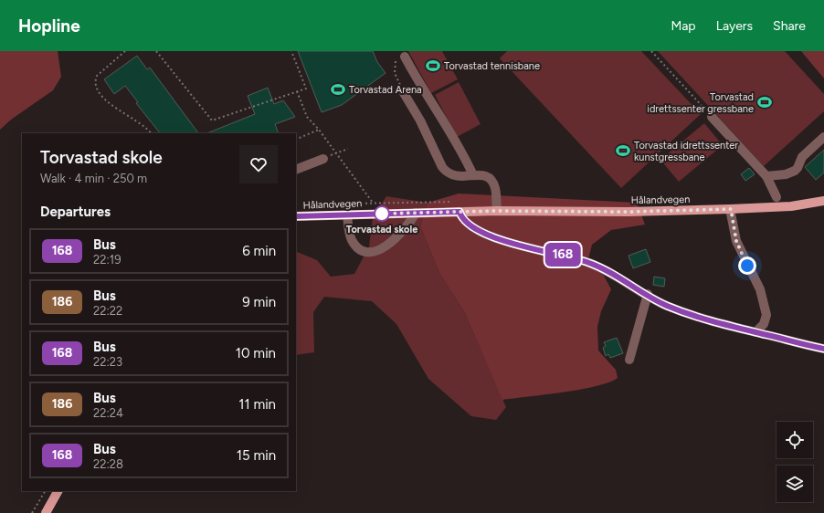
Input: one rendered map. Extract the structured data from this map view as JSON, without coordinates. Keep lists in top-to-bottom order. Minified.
{"streets":{"main road":["Hålandvegen"]},"places":{"sports":["Torvastad tennisbane","Torvastad Arena","Torvastad idrettssenter gressbane","Torvastad idrettssenter kunstgressbane"],"other":["Torvastad skole"]},"lines":["bus line 168"],"page":{"header":"Hopline","nav":["Map","Layers","Share"],"on_map":"168","heading":[["Torvastad skole","Walk · 4 min · 250 m"],"Departures"],"list":[{"mark":"168","name":"Bus","note":"22:19","value":"6 min"},{"mark":"186","name":"Bus","note":"22:22","value":"9 min"},{"mark":"168","name":"Bus","note":"22:23","value":"10 min"},{"mark":"186","name":"Bus","note":"22:24","value":"11 min"},{"mark":"168","name":"Bus","note":"22:28","value":"15 min"}]}}
